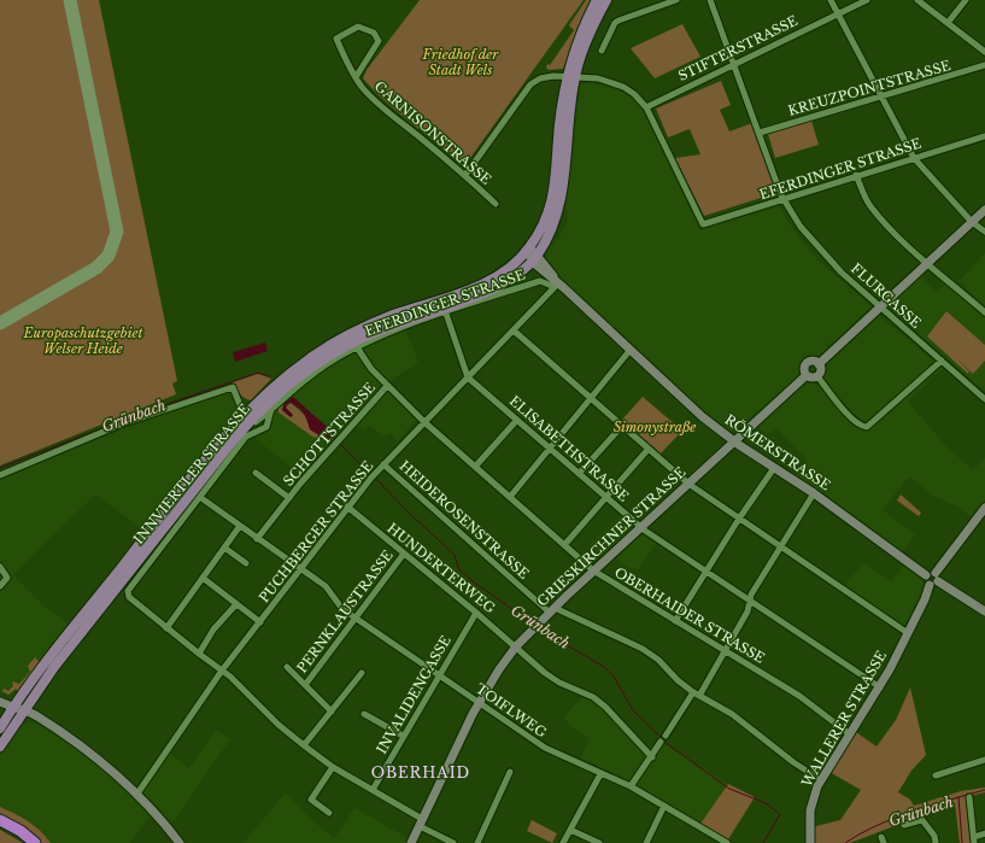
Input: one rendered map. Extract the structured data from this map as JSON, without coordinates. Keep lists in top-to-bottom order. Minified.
{"streets":{"main road":["RÖMERSTRASSE","INNVIERTLER STRASSE","GRIESKIRCHNER STRASSE","WALLERER STRASSE"],"street":["STIFTERSTRASSE","KREUZPOINTSTRASSE","GARNISONSTRASSE","EFERDINGER STRASSE","FLURGASSE","SCHOTTSTRASSE","ELISABETHSTRASSE","HEIDEROSENSTRASSE","PUCHBERGER STRASSE","HUNDERTERWEG","PERNKLAUSTRASSE","OBERHAIDER STRASSE","INVALIDENGASSE","TOIFLWEG"]},"crossings":[["STIFTERSTRASSE","EFERDINGER STRASSE"],["STIFTERSTRASSE","FLURGASSE"],["KREUZPOINTSTRASSE","FLURGASSE"],["EFERDINGER STRASSE","FLURGASSE"],["EFERDINGER STRASSE","RÖMERSTRASSE"],["EFERDINGER STRASSE","INNVIERTLER STRASSE"],["EFERDINGER STRASSE","PUCHBERGER STRASSE"],["EFERDINGER STRASSE","OBERHAIDER STRASSE"],["SCHOTTSTRASSE","OBERHAIDER STRASSE"],["SCHOTTSTRASSE","TOIFLWEG"],["ELISABETHSTRASSE","PUCHBERGER STRASSE"],["ELISABETHSTRASSE","GRIESKIRCHNER STRASSE"],["ELISABETHSTRASSE","WALLERER STRASSE"],["RÖMERSTRASSE","INNVIERTLER STRASSE"],["RÖMERSTRASSE","PUCHBERGER STRASSE"],["RÖMERSTRASSE","GRIESKIRCHNER STRASSE"],["RÖMERSTRASSE","WALLERER STRASSE"],["HEIDEROSENSTRASSE","PUCHBERGER STRASSE"],["HEIDEROSENSTRASSE","GRIESKIRCHNER STRASSE"],["HEIDEROSENSTRASSE","WALLERER STRASSE"],["PUCHBERGER STRASSE","HUNDERTERWEG"],["PUCHBERGER STRASSE","OBERHAIDER STRASSE"],["PUCHBERGER STRASSE","TOIFLWEG"],["GRIESKIRCHNER STRASSE","HUNDERTERWEG"],["GRIESKIRCHNER STRASSE","OBERHAIDER STRASSE"],["GRIESKIRCHNER STRASSE","TOIFLWEG"],["HUNDERTERWEG","PERNKLAUSTRASSE"],["HUNDERTERWEG","INVALIDENGASSE"],["PERNKLAUSTRASSE","TOIFLWEG"],["OBERHAIDER STRASSE","WALLERER STRASSE"],["INVALIDENGASSE","TOIFLWEG"]],"districts":["OBERHAID"],"water":["Grünbach"],"parks":["Friedhof der Stadt Wels","Europaschutzgebiet Welser Heide","Simonystraße"]}
